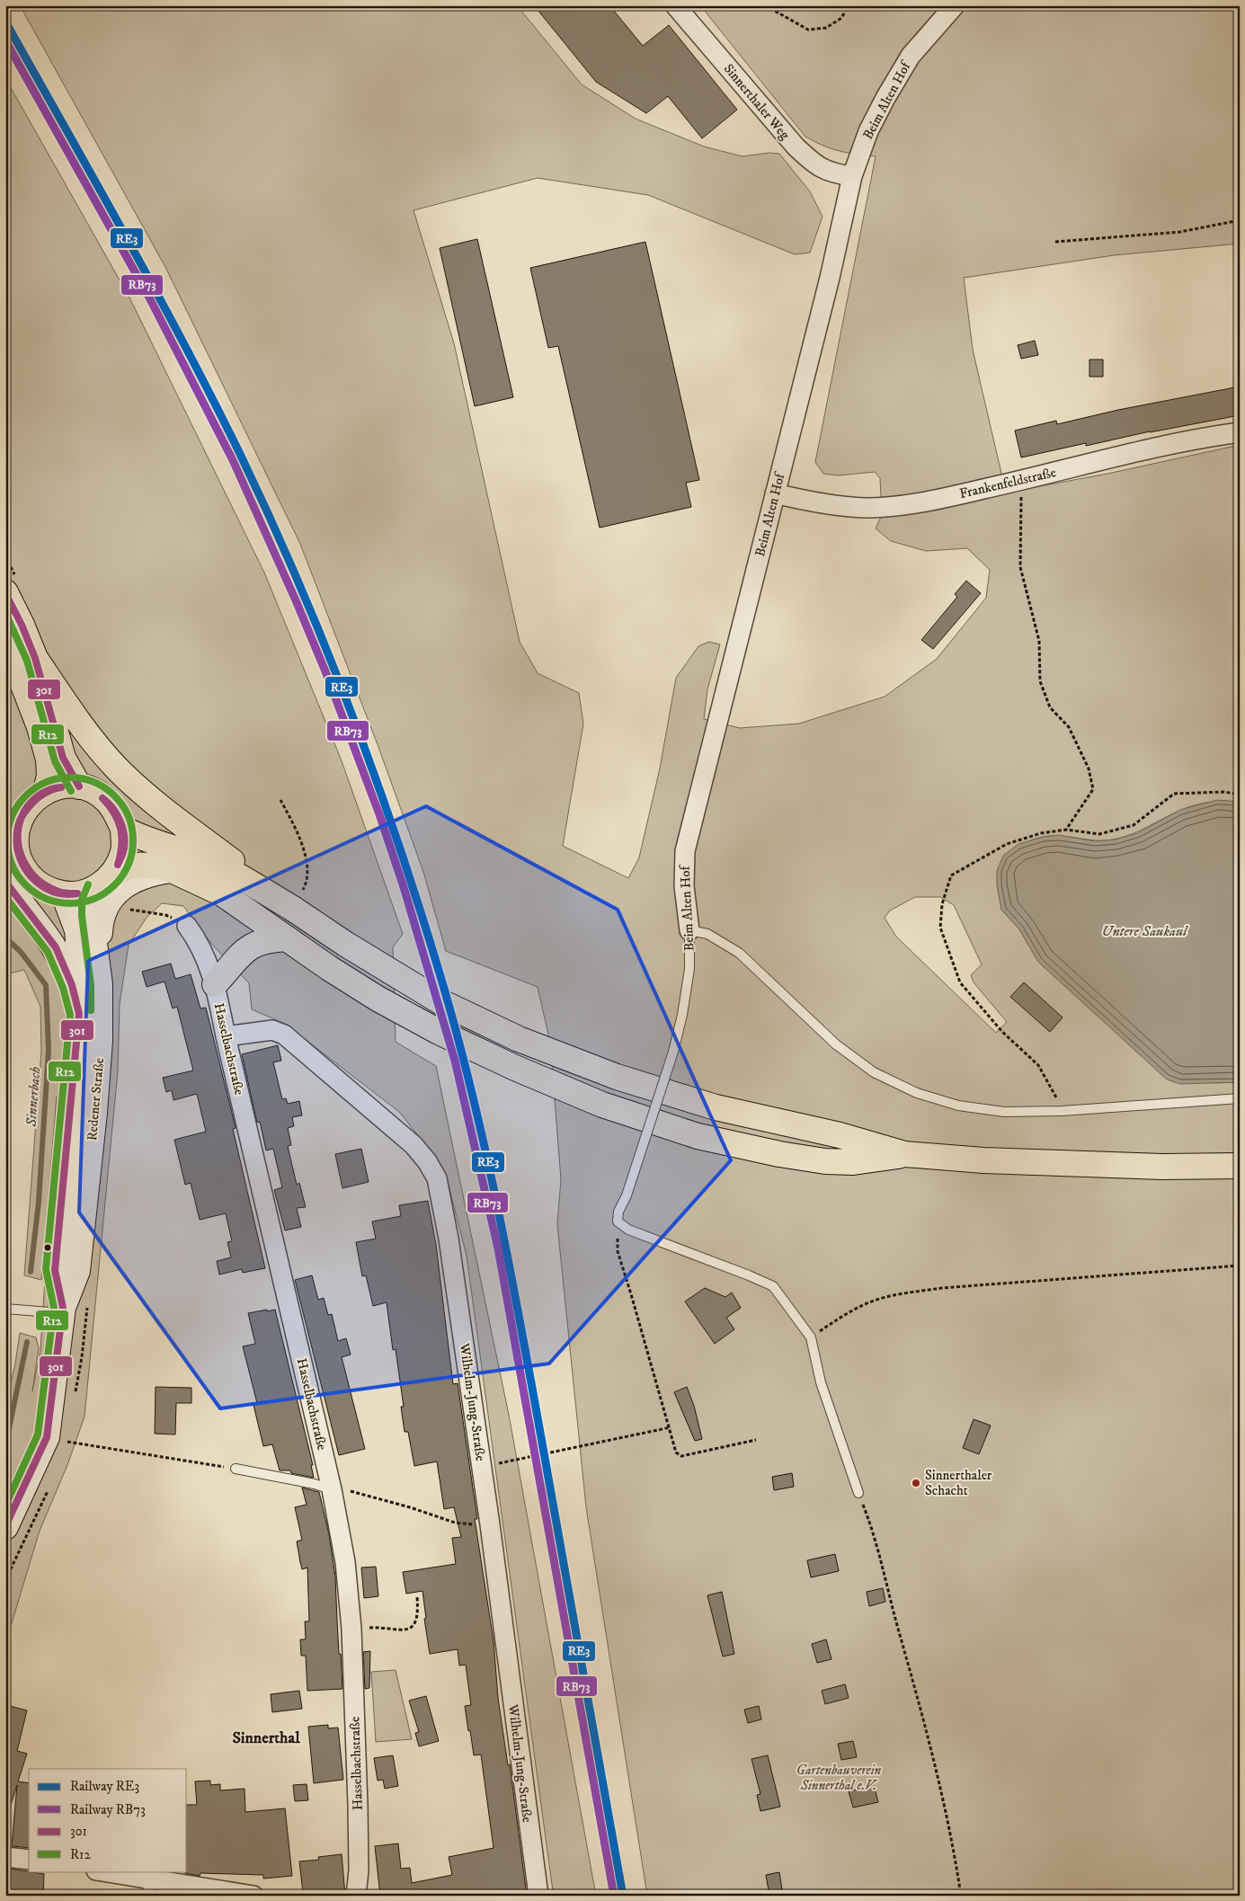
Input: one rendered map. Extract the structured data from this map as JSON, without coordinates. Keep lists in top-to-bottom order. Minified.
{"streets":{"main road":["Redener Straße"],"street":["Beim Alten Hof","Sinnerthaler Weg","Frankenfeldstraße","Hasselbachstraße","Wilhelm-Jung-Straße"]},"crossings":[["Beim Alten Hof","Sinnerthaler Weg"],["Beim Alten Hof","Frankenfeldstraße"],["Hasselbachstraße","Wilhelm-Jung-Straße"]],"districts":["Sinnerthal"],"water":["Untere Saukaul","Sinnerbach"],"parks":["Gartenbauverein Sinnerthal e.V."],"places":["Sinnerthaler Schacht"],"lines":["rail line RE3","rail line RB73","transit line 301","transit line R12"],"legend":["Railway RE3","Railway RB73","301","R12"]}
